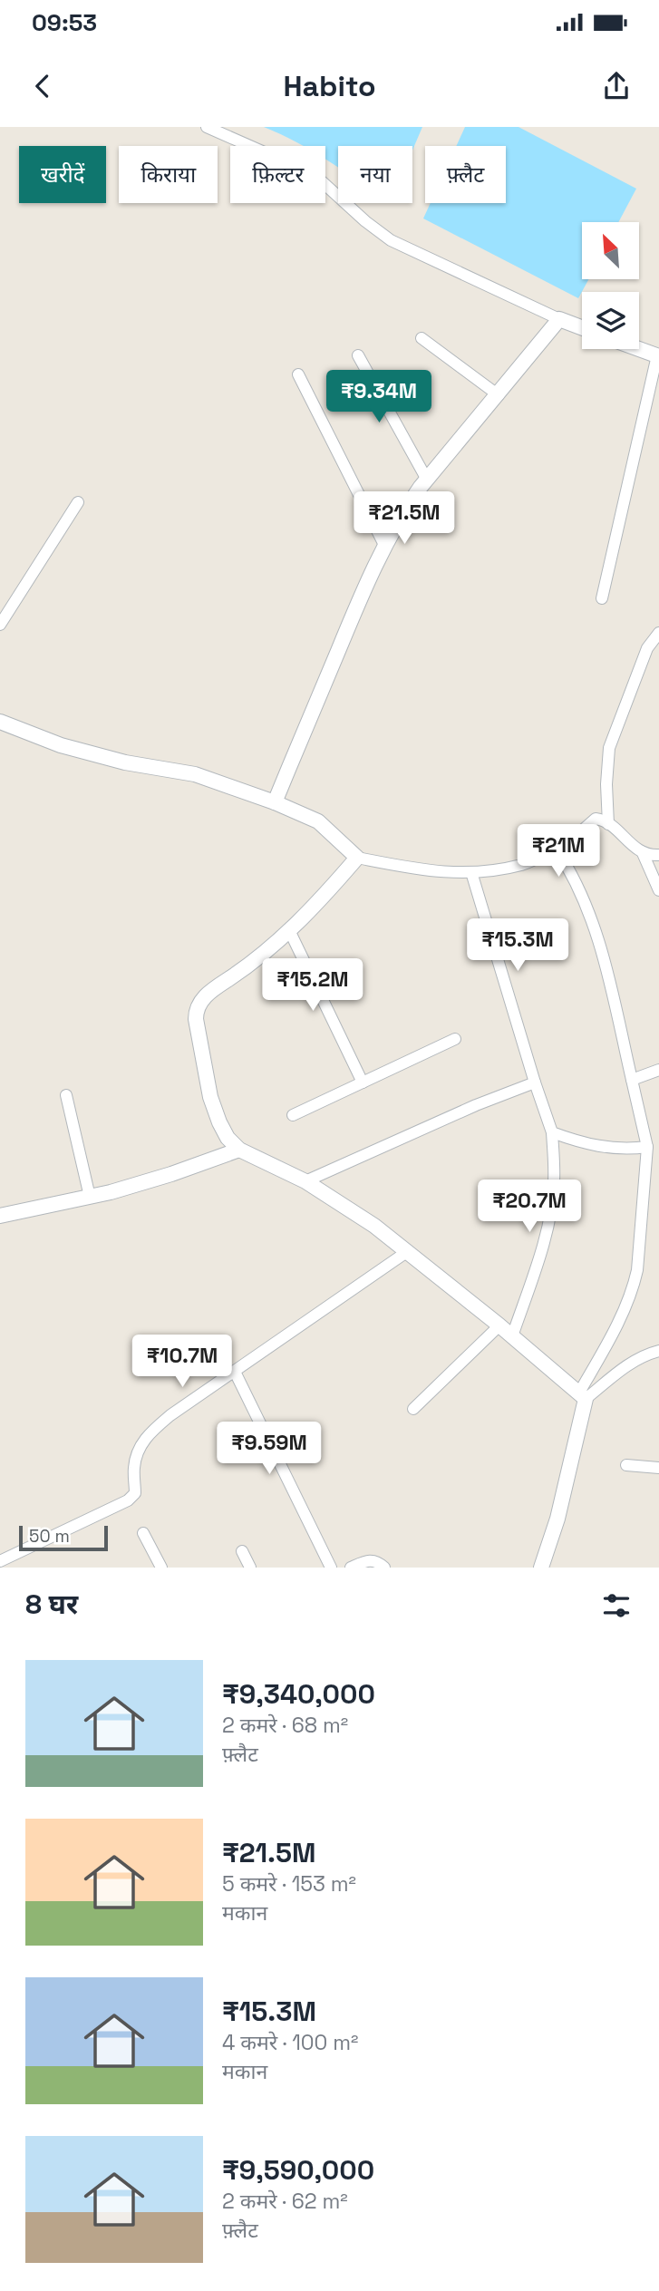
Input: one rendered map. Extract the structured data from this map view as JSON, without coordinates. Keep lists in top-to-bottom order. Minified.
{"scale_bar":"50 m","north":"top left","page":{"status":"09:53","header":"Habito","chip":["खरीदें","किराया","फ़िल्टर","नया","फ़्लैट"],"price":["₹9.34M","₹21.5M","₹21M","₹15.3M","₹15.2M","₹20.7M","₹10.7M","₹9.59M"],"scale":"50 m","heading":"8 घर","list":[{"name":"₹9,340,000","note":"2 कमरे · 68 m² · फ़्लैट"},{"name":"₹21.5M","note":"5 कमरे · 153 m² · मकान"},{"name":"₹15.3M","note":"4 कमरे · 100 m² · मकान"},{"name":"₹9,590,000","note":"2 कमरे · 62 m² · फ़्लैट"}]}}
